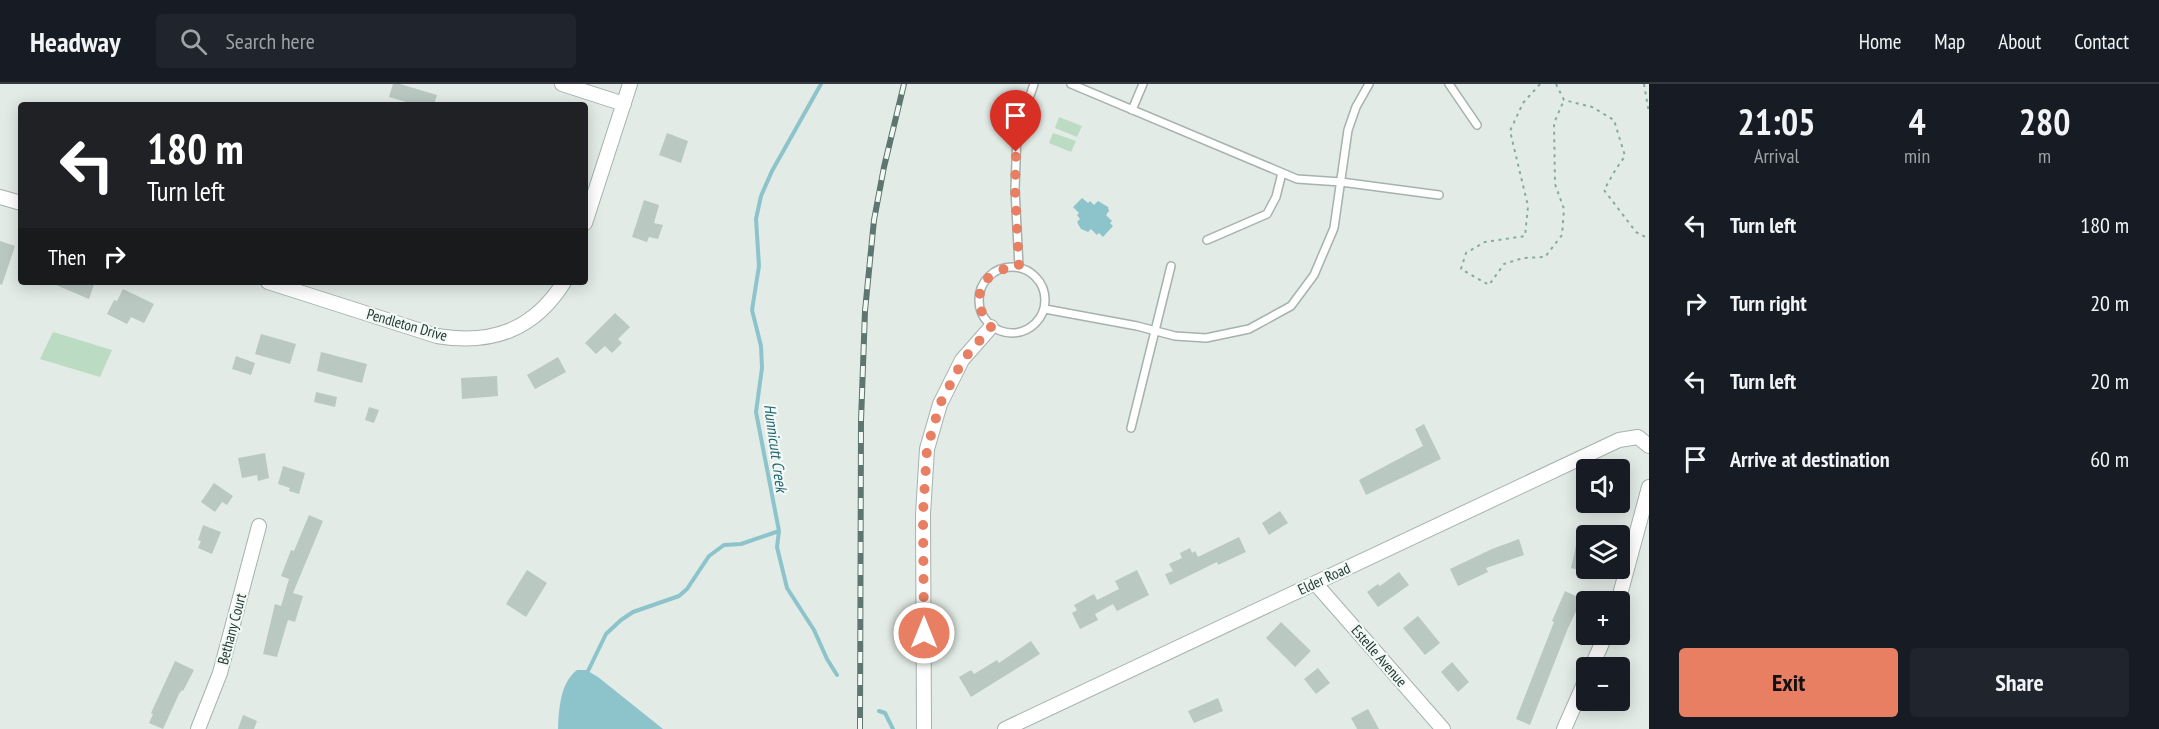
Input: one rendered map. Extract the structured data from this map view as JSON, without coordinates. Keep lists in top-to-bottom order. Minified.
{"streets":{"street":["Pendleton Drive","Elder Road","Bethany Court","Estelle Avenue"]},"crossings":[["Elder Road","Estelle Avenue"]],"water":["Hunnicutt Creek"],"page":{"header":"Headway","search":"Search here","nav":["Home","Map","About","Contact"],"eta":["21:05","Arrival","4","min","280","m"],"turn":["180 m","Turn left"],"list":[{"name":"Turn left","value":"180 m"},{"name":"Turn right","value":"20 m"},{"name":"Turn left","value":"20 m"},{"name":"Arrive at destination","value":"60 m"}],"then":"Then","map_buttons":["+","−"],"buttons":["Exit","Share"]}}
